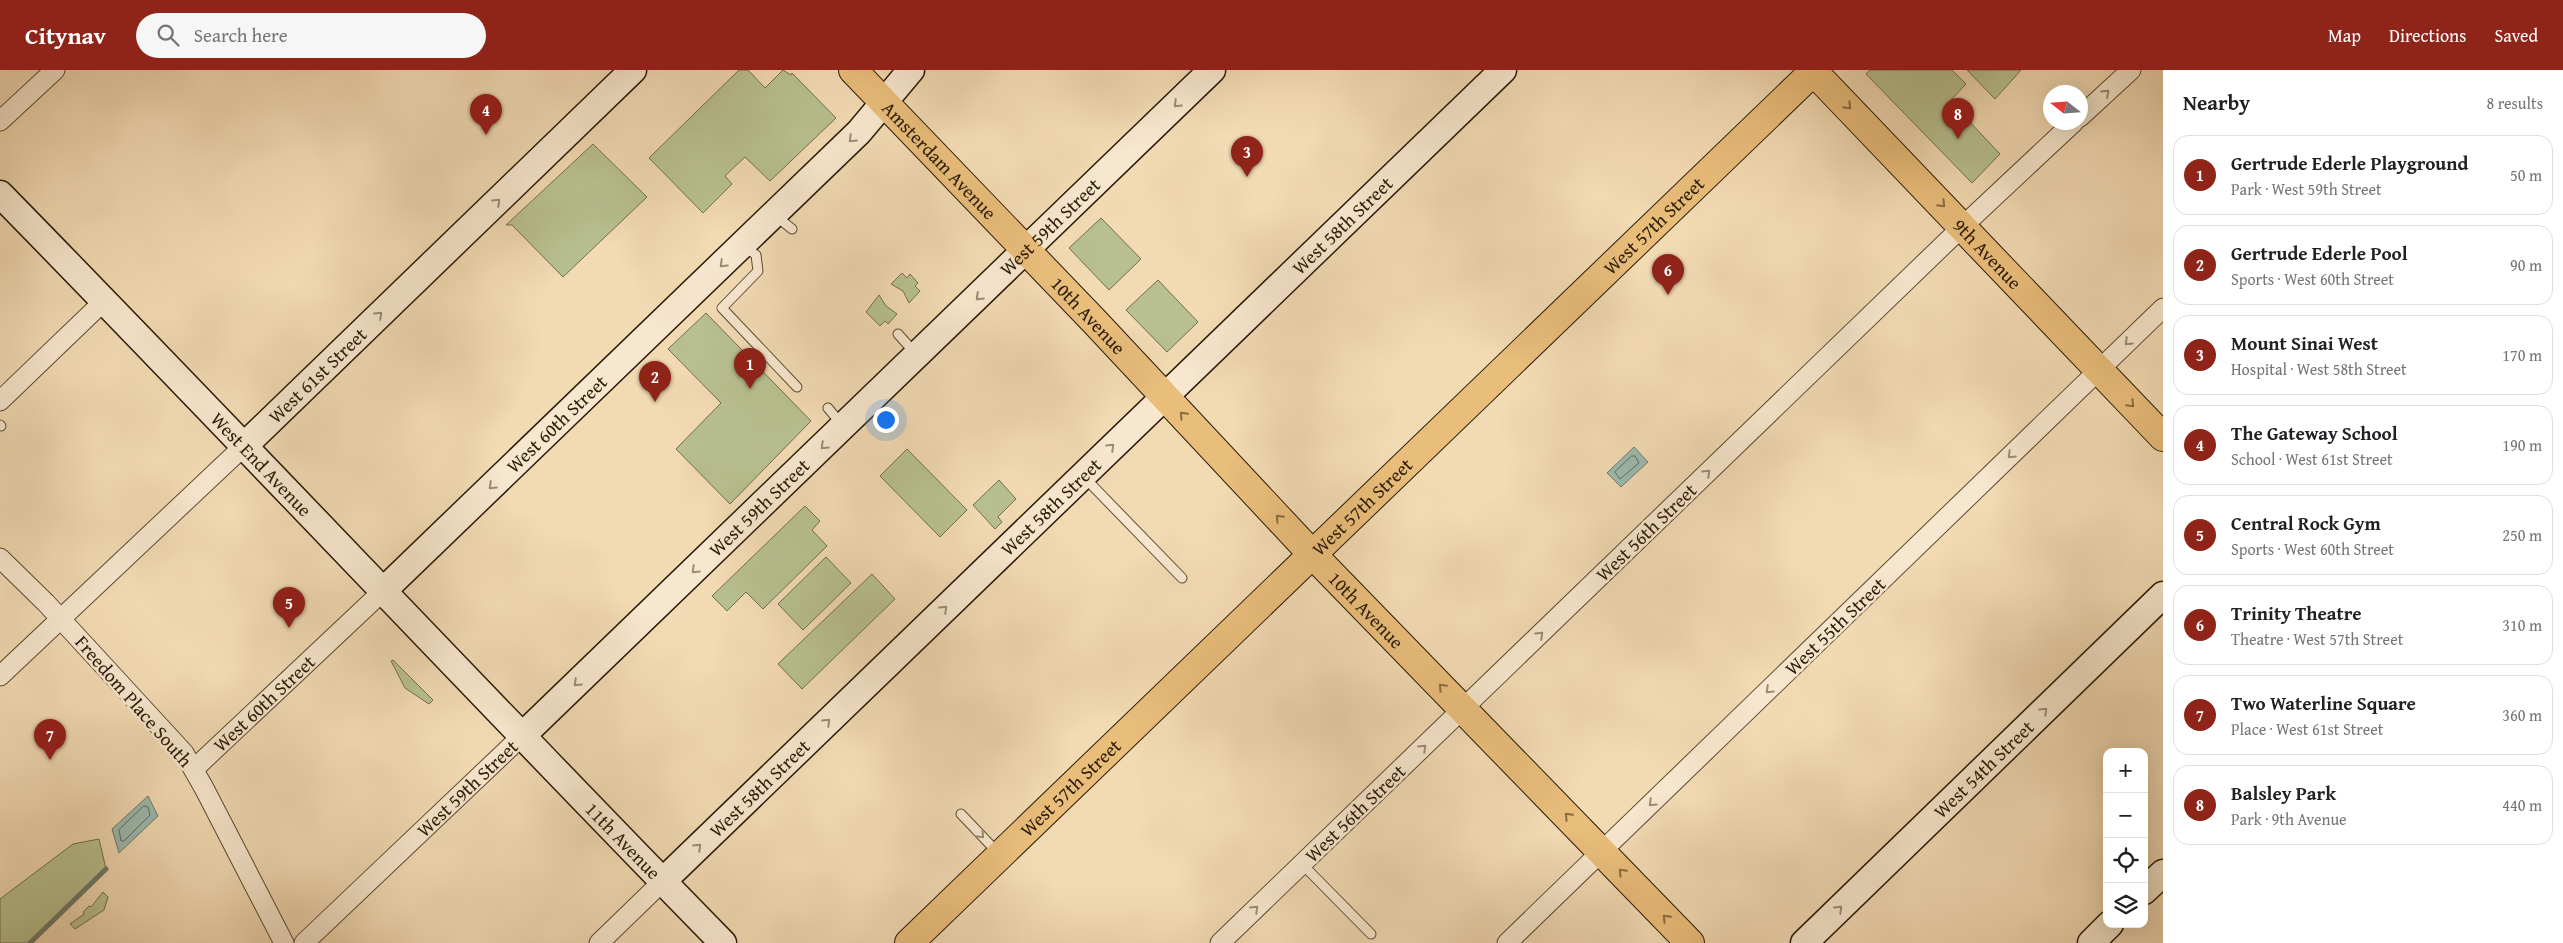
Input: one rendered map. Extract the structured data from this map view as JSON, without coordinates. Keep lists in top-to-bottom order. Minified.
{"streets":{"main road":["Amsterdam Avenue","West 57th Street","9th Avenue","10th Avenue"],"street":["West 58th Street","West 59th Street","West 61st Street","West 60th Street","West End Avenue","West 56th Street","West 55th Street","Freedom Place South","West 54th Street","11th Avenue"]},"crossings":[["Amsterdam Avenue","West 59th Street"],["Amsterdam Avenue","10th Avenue"],["Amsterdam Avenue","West 60th Street"],["West 58th Street","10th Avenue"],["West 58th Street","11th Avenue"],["West 57th Street","9th Avenue"],["West 57th Street","10th Avenue"],["West 59th Street","10th Avenue"],["West 59th Street","West End Avenue"],["West 59th Street","11th Avenue"],["9th Avenue","West 56th Street"],["9th Avenue","West 55th Street"],["10th Avenue","West 56th Street"],["10th Avenue","West 55th Street"],["West 61st Street","West End Avenue"],["West 61st Street","Freedom Place South"],["West 60th Street","West End Avenue"],["West 60th Street","Freedom Place South"],["West End Avenue","11th Avenue"]],"one_way":["West 58th Street","West 59th Street","9th Avenue","10th Avenue","West 61st Street","West 60th Street","West 56th Street","West 55th Street","West 54th Street"],"north":"left","page":{"header":"Citynav","search":"Search here","nav":["Map","Directions","Saved"],"heading":["Nearby","8 results"],"pins":["4","8","3","6","1","2","5","7"],"list":[{"mark":"1","name":"Gertrude Ederle Playground","note":"Park · West 59th Street","value":"50 m"},{"mark":"2","name":"Gertrude Ederle Pool","note":"Sports · West 60th Street","value":"90 m"},{"mark":"3","name":"Mount Sinai West","note":"Hospital · West 58th Street","value":"170 m"},{"mark":"4","name":"The Gateway School","note":"School · West 61st Street","value":"190 m"},{"mark":"5","name":"Central Rock Gym","note":"Sports · West 60th Street","value":"250 m"},{"mark":"6","name":"Trinity Theatre","note":"Theatre · West 57th Street","value":"310 m"},{"mark":"7","name":"Two Waterline Square","note":"Place · West 61st Street","value":"360 m"},{"mark":"8","name":"Balsley Park","note":"Park · 9th Avenue","value":"440 m"}],"map_buttons":["+","−"]}}
